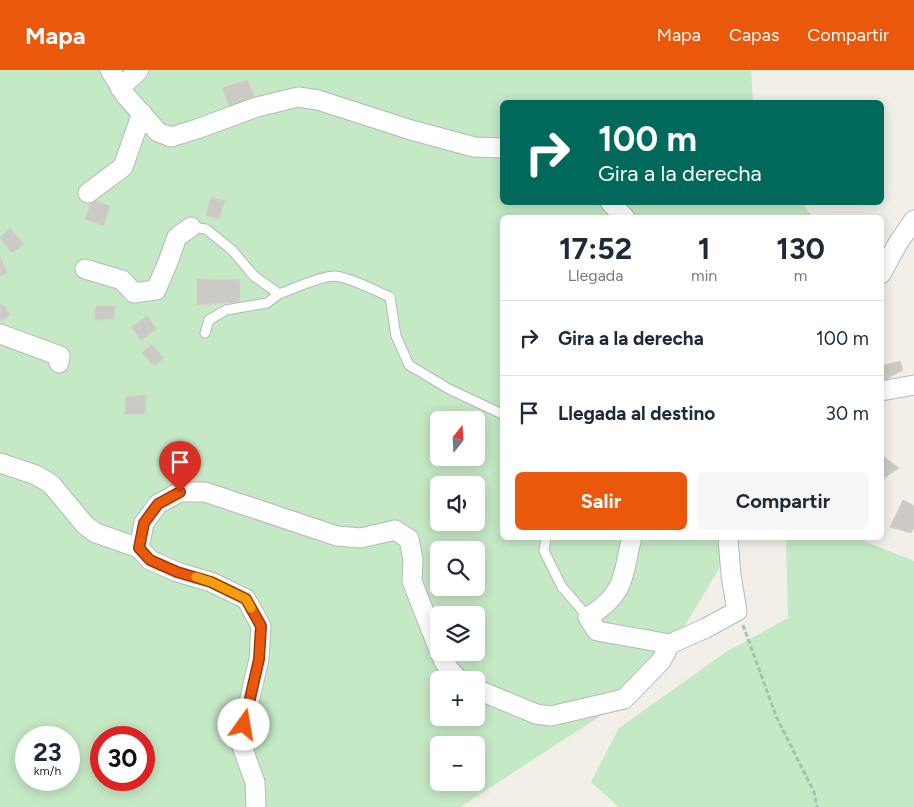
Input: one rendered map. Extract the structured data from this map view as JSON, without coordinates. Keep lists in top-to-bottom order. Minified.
{"north":"top","page":{"header":"Mapa","nav":["Mapa","Capas","Compartir"],"turn":["100 m","Gira a la derecha"],"eta":["17:52","Llegada","1","min","130","m"],"list":[{"name":"Gira a la derecha","value":"100 m"},{"name":"Llegada al destino","value":"30 m"}],"map_buttons":["+","−"],"buttons":["Salir","Compartir"],"speed":"23 km/h","limit":"30"}}
